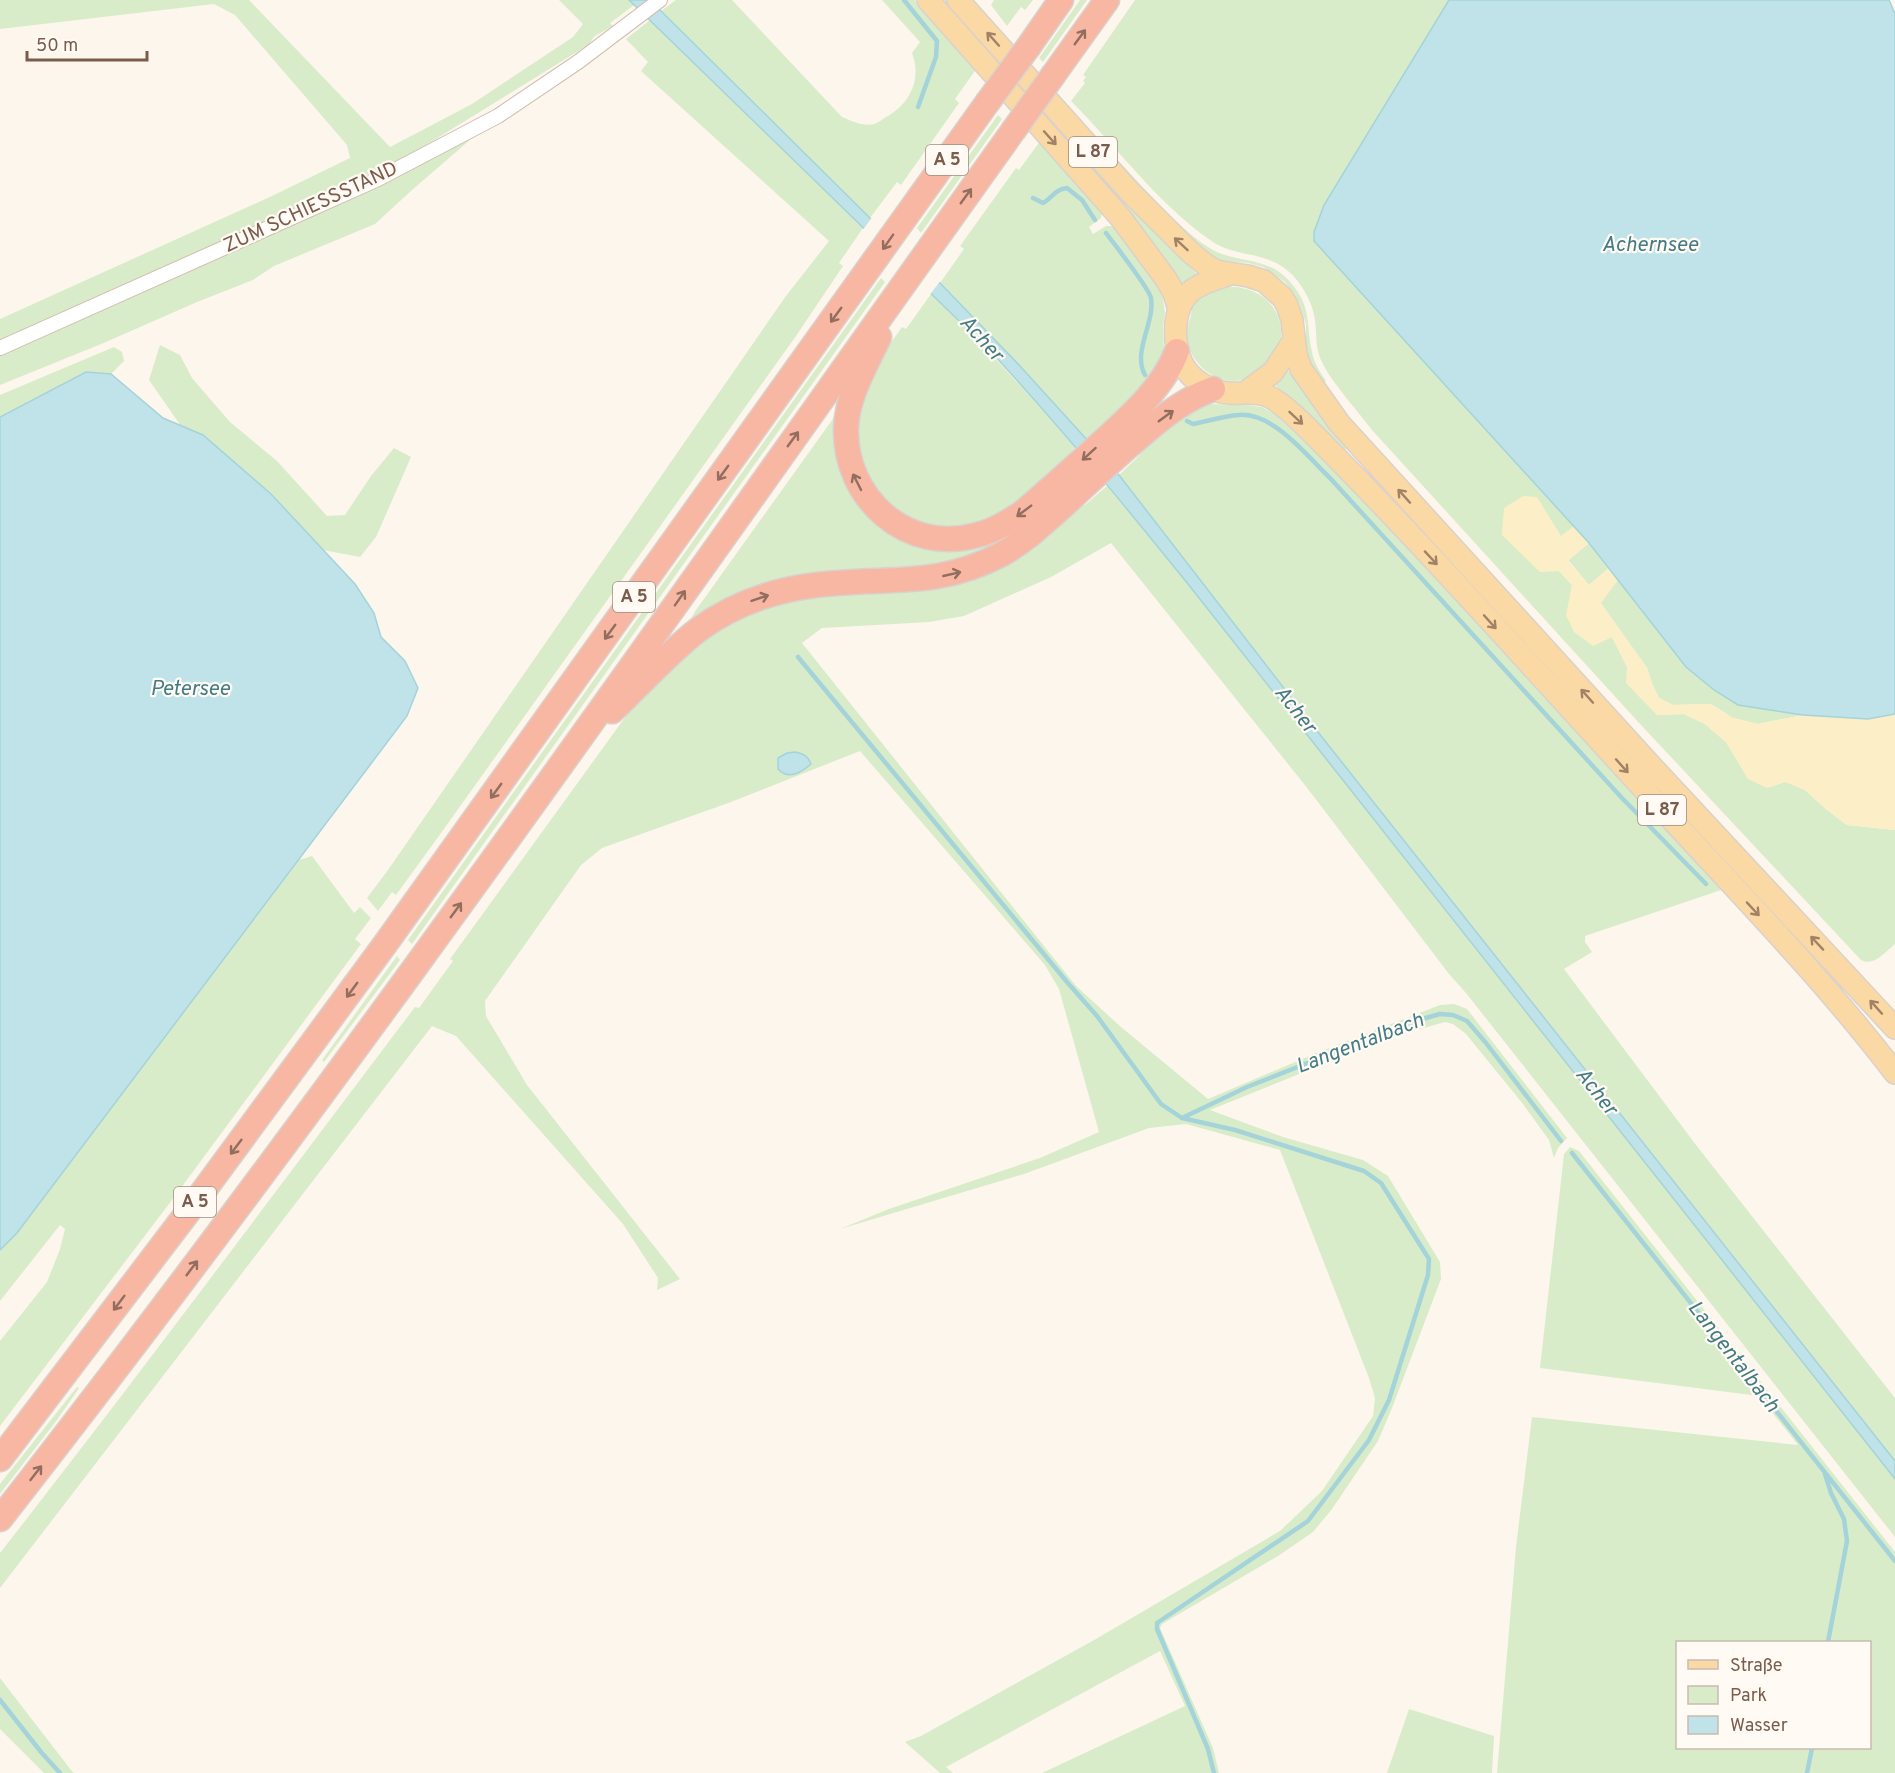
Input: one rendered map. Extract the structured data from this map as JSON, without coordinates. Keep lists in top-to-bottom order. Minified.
{"streets":{"highway":["A 5"],"main road":["L 87"],"street":["ZUM SCHIESSSTAND"]},"water":["Achernsee","Acher","Petersee","Langentalbach"],"legend":["Straße","Park","Wasser"],"scale_bar":"50 m"}
